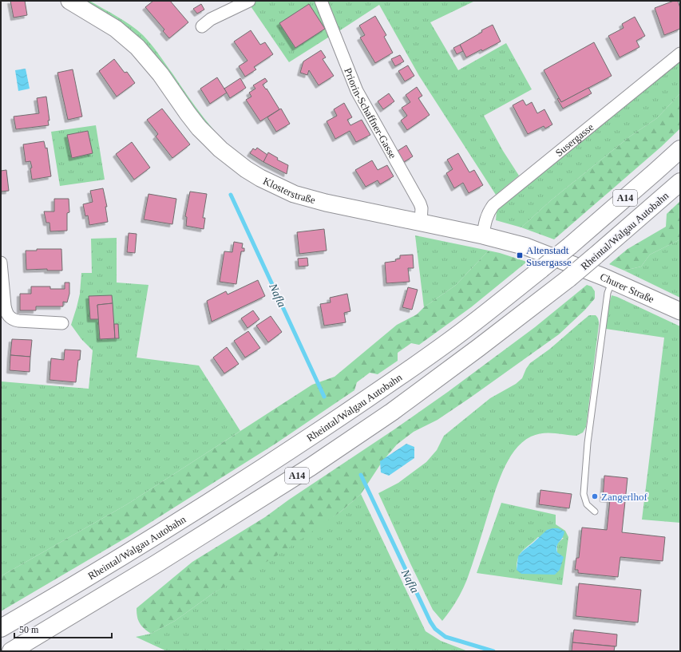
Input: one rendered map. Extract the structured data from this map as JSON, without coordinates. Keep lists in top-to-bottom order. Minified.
{"streets":{"highway":["A14","Rheintal/Walgau Autobahn"],"main road":["Klosterstraße","Churer Straße"],"street":["Priorin-Schaffner-Gasse","Susergasse"]},"crossings":[["Priorin-Schaffner-Gasse","Klosterstraße"],["Susergasse","Klosterstraße"],["Klosterstraße","Rheintal/Walgau Autobahn"],["Klosterstraße","Churer Straße"],["Rheintal/Walgau Autobahn","Churer Straße"]],"water":["Nafla"],"places":{"transit":["Altenstadt Susergasse"],"other":["Zangerlhof"]},"scale_bar":"50 m"}
